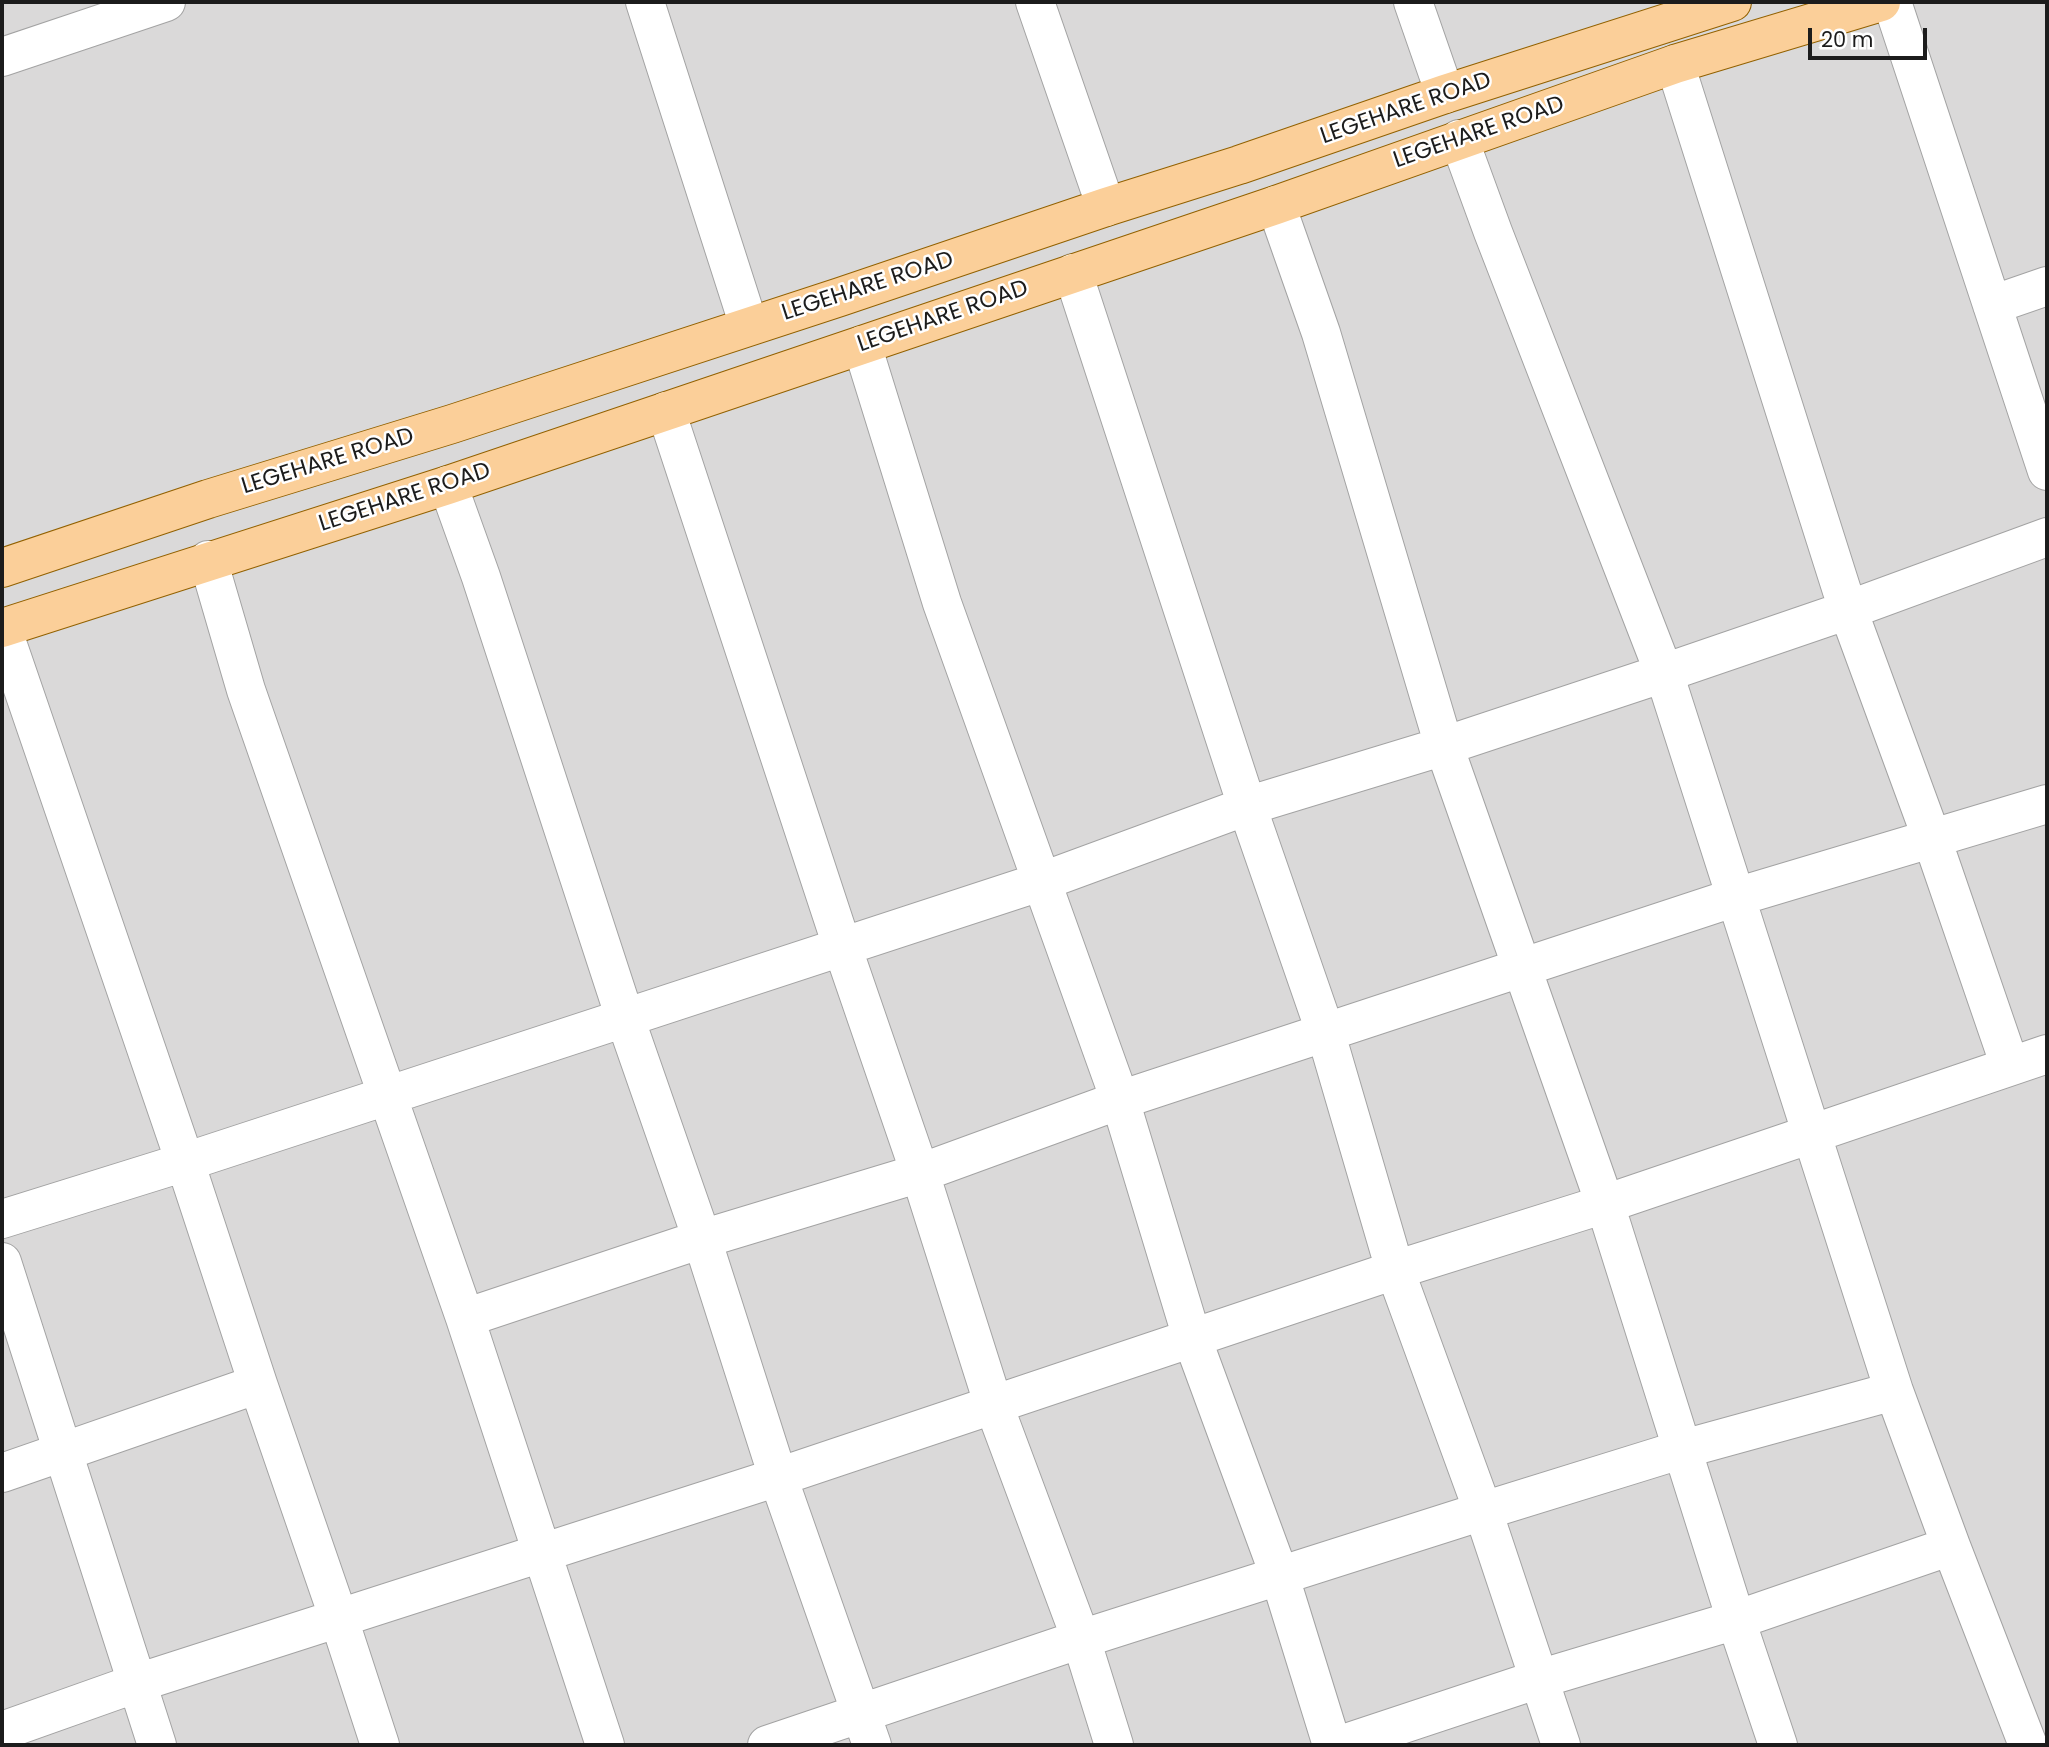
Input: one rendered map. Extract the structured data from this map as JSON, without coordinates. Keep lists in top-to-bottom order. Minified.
{"streets":{"main road":["LEGEHARE ROAD"]},"scale_bar":"20 m"}
